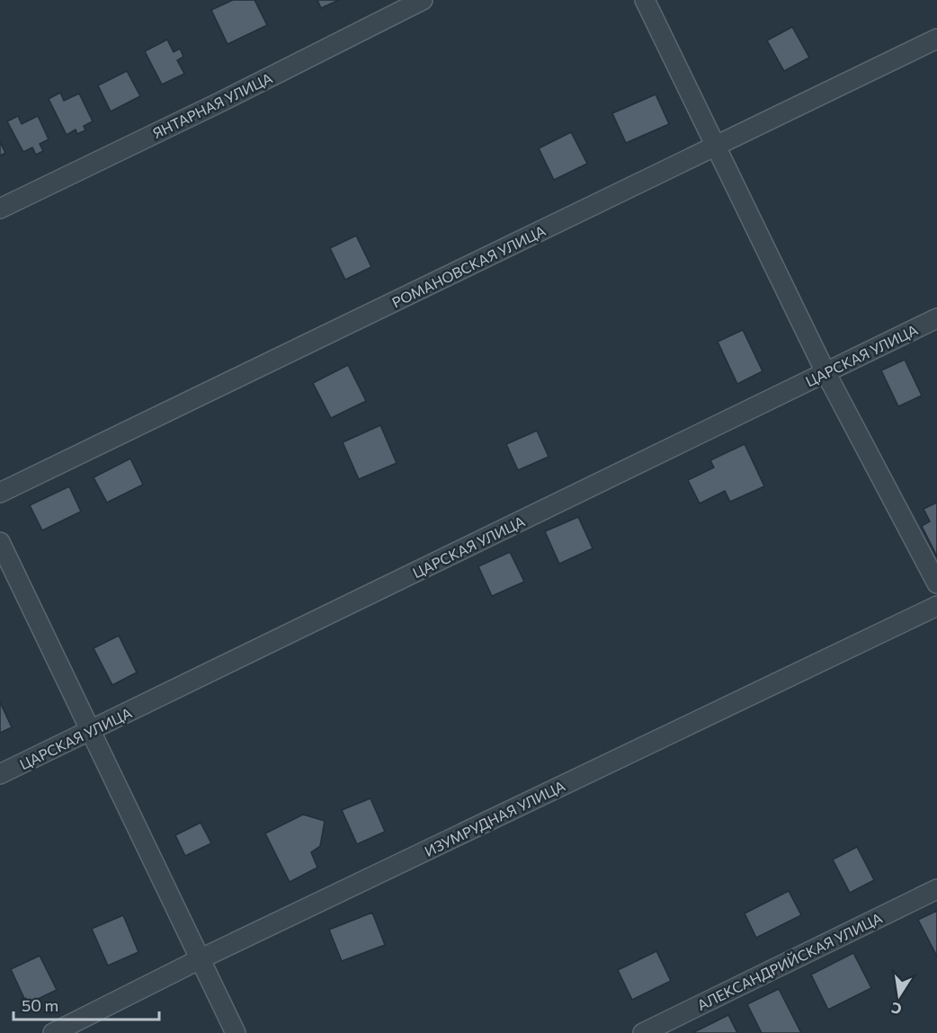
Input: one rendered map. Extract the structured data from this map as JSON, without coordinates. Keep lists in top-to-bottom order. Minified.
{"streets":{"street":["ЯНТАРНАЯ УЛИЦА","РОМАНОВСКАЯ УЛИЦА","ЦАРСКАЯ УЛИЦА","ИЗУМРУДНАЯ УЛИЦА","АЛЕКСАНДРИЙСКАЯ УЛИЦА"]},"scale_bar":"50 m","north":"bottom"}
